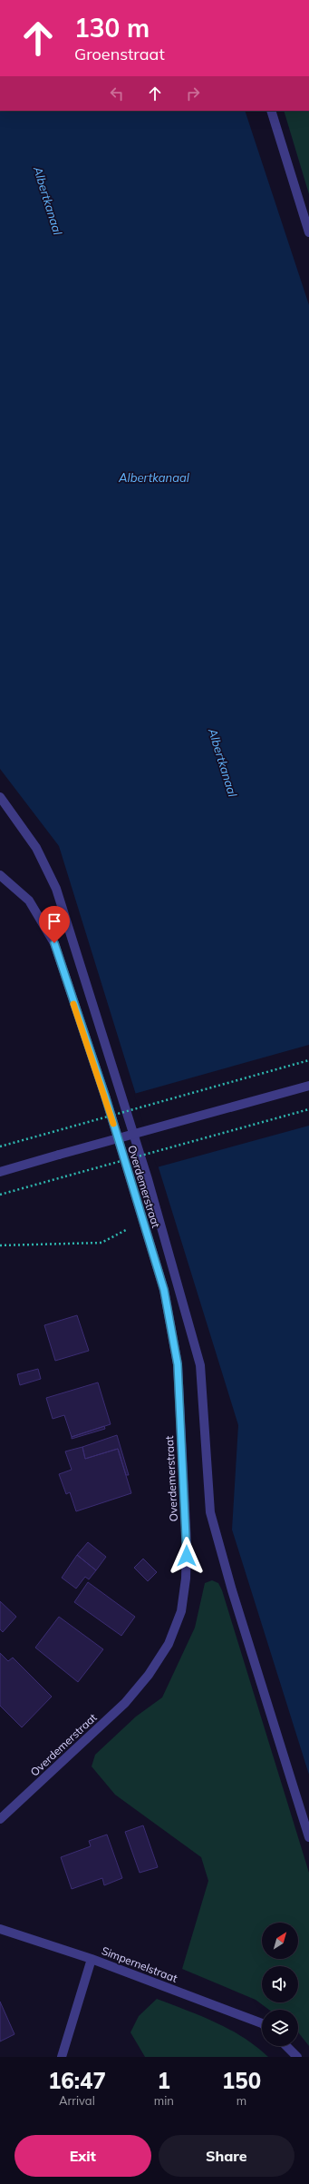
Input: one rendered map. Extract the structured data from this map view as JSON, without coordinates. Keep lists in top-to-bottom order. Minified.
{"streets":{"street":["Overdemerstraat","Simpernelstraat"]},"water":["Albertkanaal"],"north":"top right","page":{"turn":["130 m","Groenstraat"],"eta":["16:47","Arrival","1","min","150","m"],"buttons":["Exit","Share"]}}
